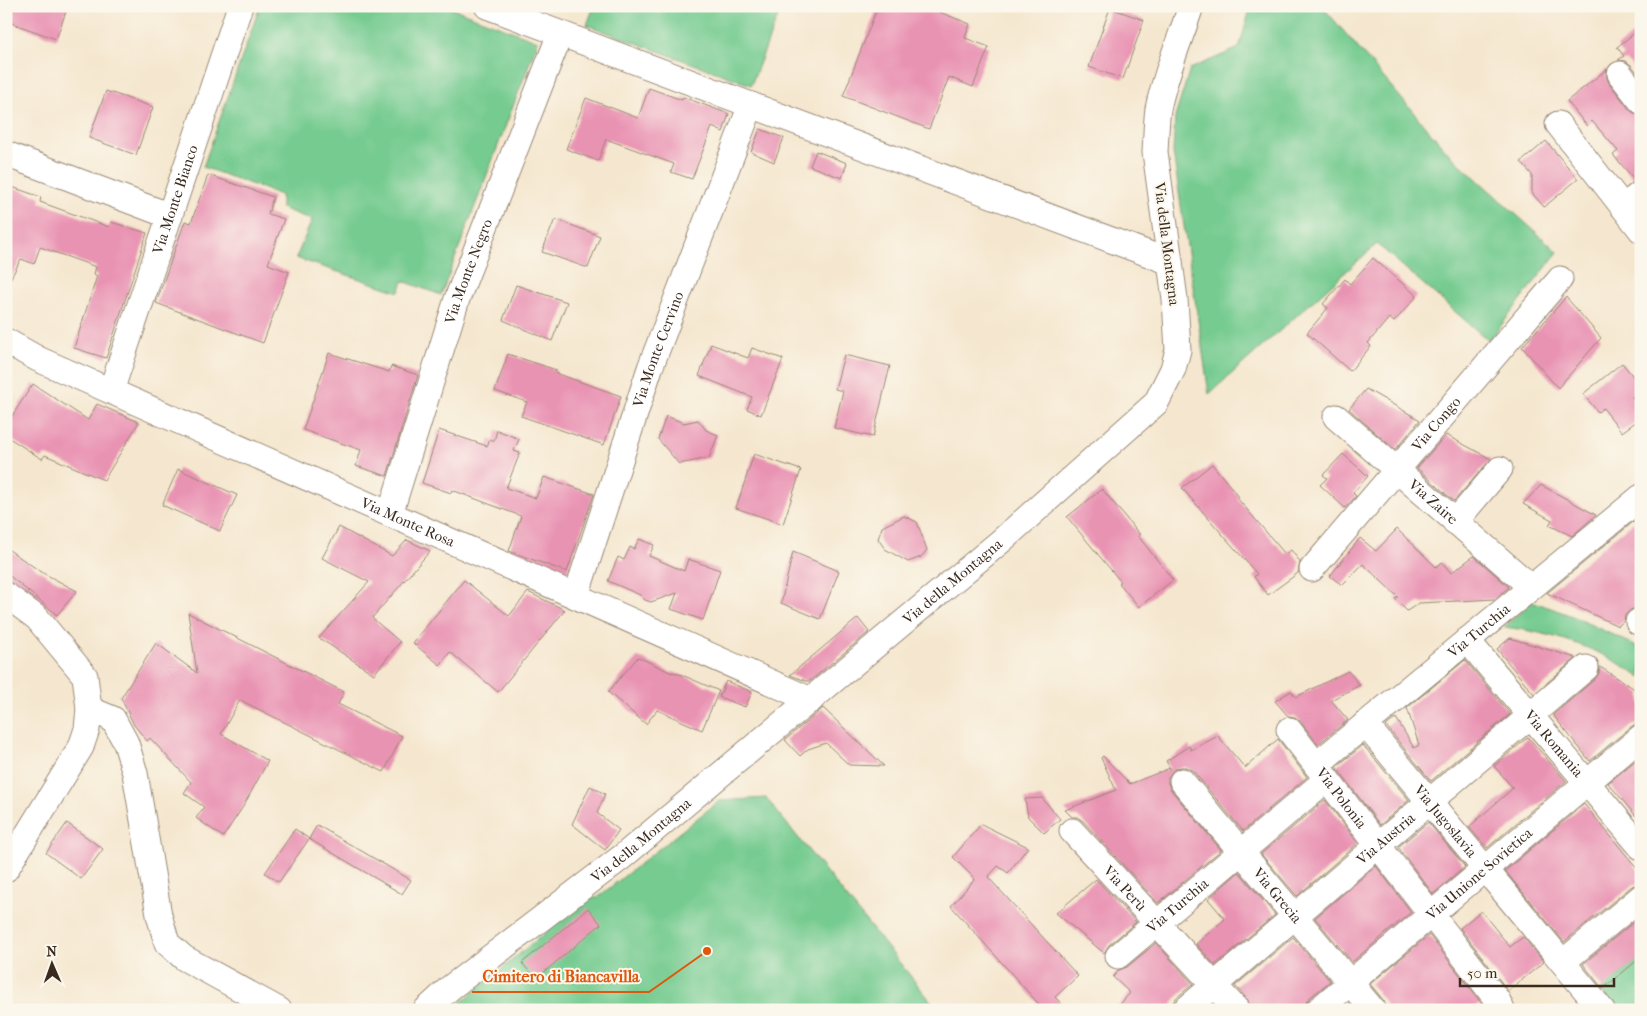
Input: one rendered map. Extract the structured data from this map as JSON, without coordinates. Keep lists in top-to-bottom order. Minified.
{"streets":{"street":["Via Monte Bianco","Via della Montagna","Via Monte Negro","Via Monte Cervino","Via Congo","Via Zaire","Via Monte Rosa","Via Turchia","Via Romania","Via Polonia","Via Jugoslavia","Via Austria","Via Unione Sovietica","Via Perù","Via Grecia"]},"crossings":[["Via Monte Bianco","Via Monte Rosa"],["Via della Montagna","Via Monte Rosa"],["Via Monte Negro","Via Monte Rosa"],["Via Monte Cervino","Via Monte Rosa"],["Via Congo","Via Zaire"],["Via Zaire","Via Turchia"],["Via Turchia","Via Romania"],["Via Turchia","Via Polonia"],["Via Turchia","Via Jugoslavia"],["Via Turchia","Via Perù"],["Via Turchia","Via Grecia"],["Via Romania","Via Austria"],["Via Romania","Via Unione Sovietica"],["Via Polonia","Via Austria"],["Via Polonia","Via Unione Sovietica"],["Via Jugoslavia","Via Austria"],["Via Jugoslavia","Via Unione Sovietica"],["Via Austria","Via Perù"],["Via Austria","Via Grecia"],["Via Unione Sovietica","Via Grecia"]],"places":["Cimitero di Biancavilla"],"scale_bar":"50 m","north":"top"}
